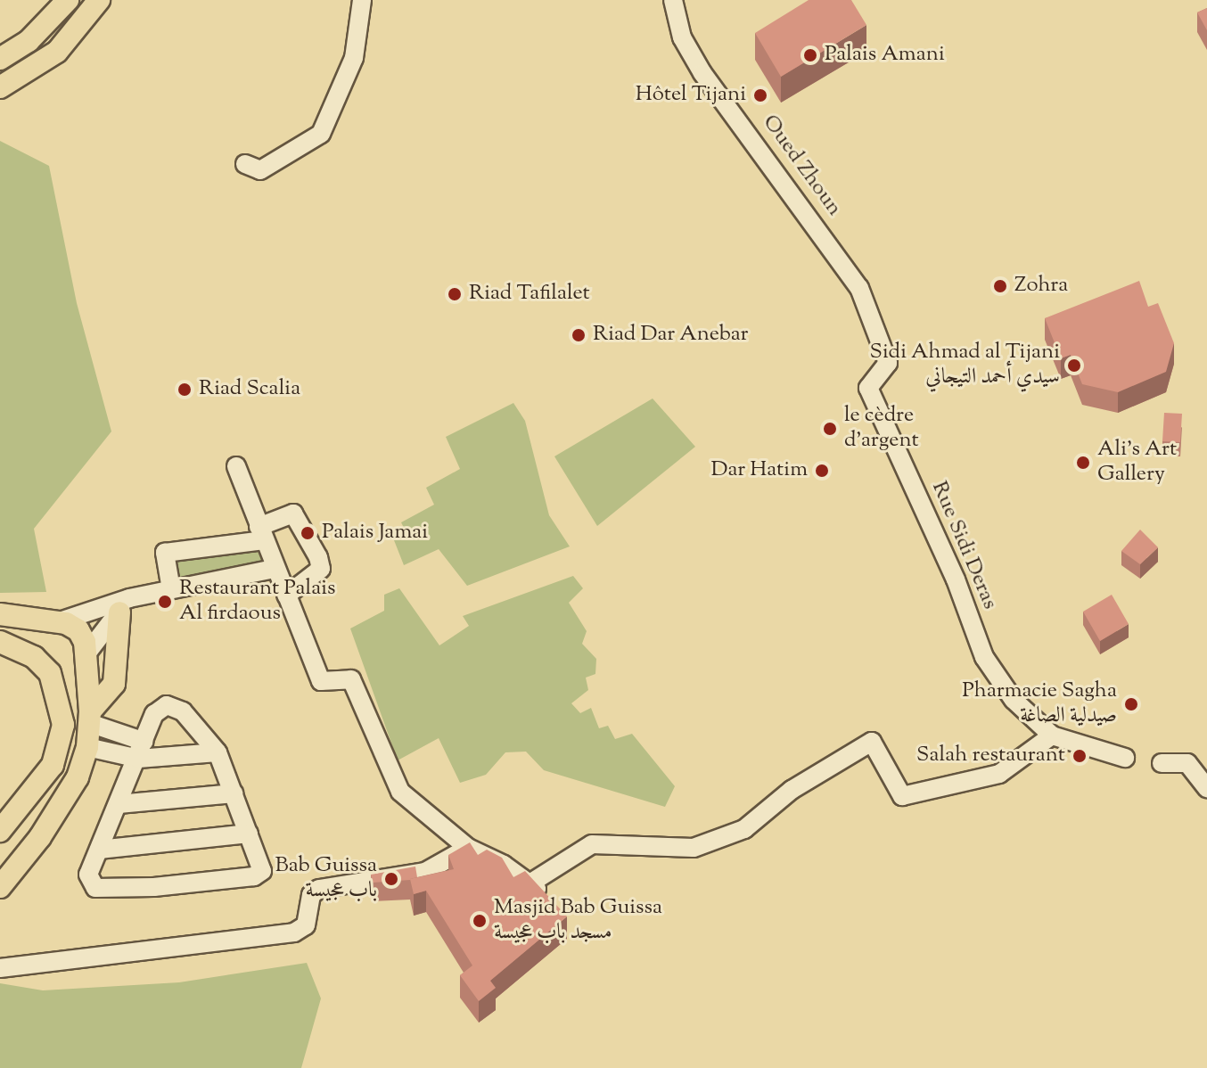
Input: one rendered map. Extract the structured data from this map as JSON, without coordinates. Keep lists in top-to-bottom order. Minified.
{"streets":{"street":["Oued Zhoun","Rue Sidi Deras"]},"crossings":[["Oued Zhoun","Rue Sidi Deras"]],"places":["Palais Amani","Hôtel Tijani","Zohra","Riad Tafilalet","Riad Dar Anebar","Sidi Ahmad al Tijani سيدي أحمد التيجاني","Riad Scalia","le cèdre d'argent","Ali's Art Gallery","Dar Hatim","Palais Jamai","Restaurant Palais Al firdaous","Pharmacie Sagha صيدلية الصاغة","Salah restaurant","Bab Guissa باب عجيسة","Masjid Bab Guissa مسجد باب عجيسة"]}
